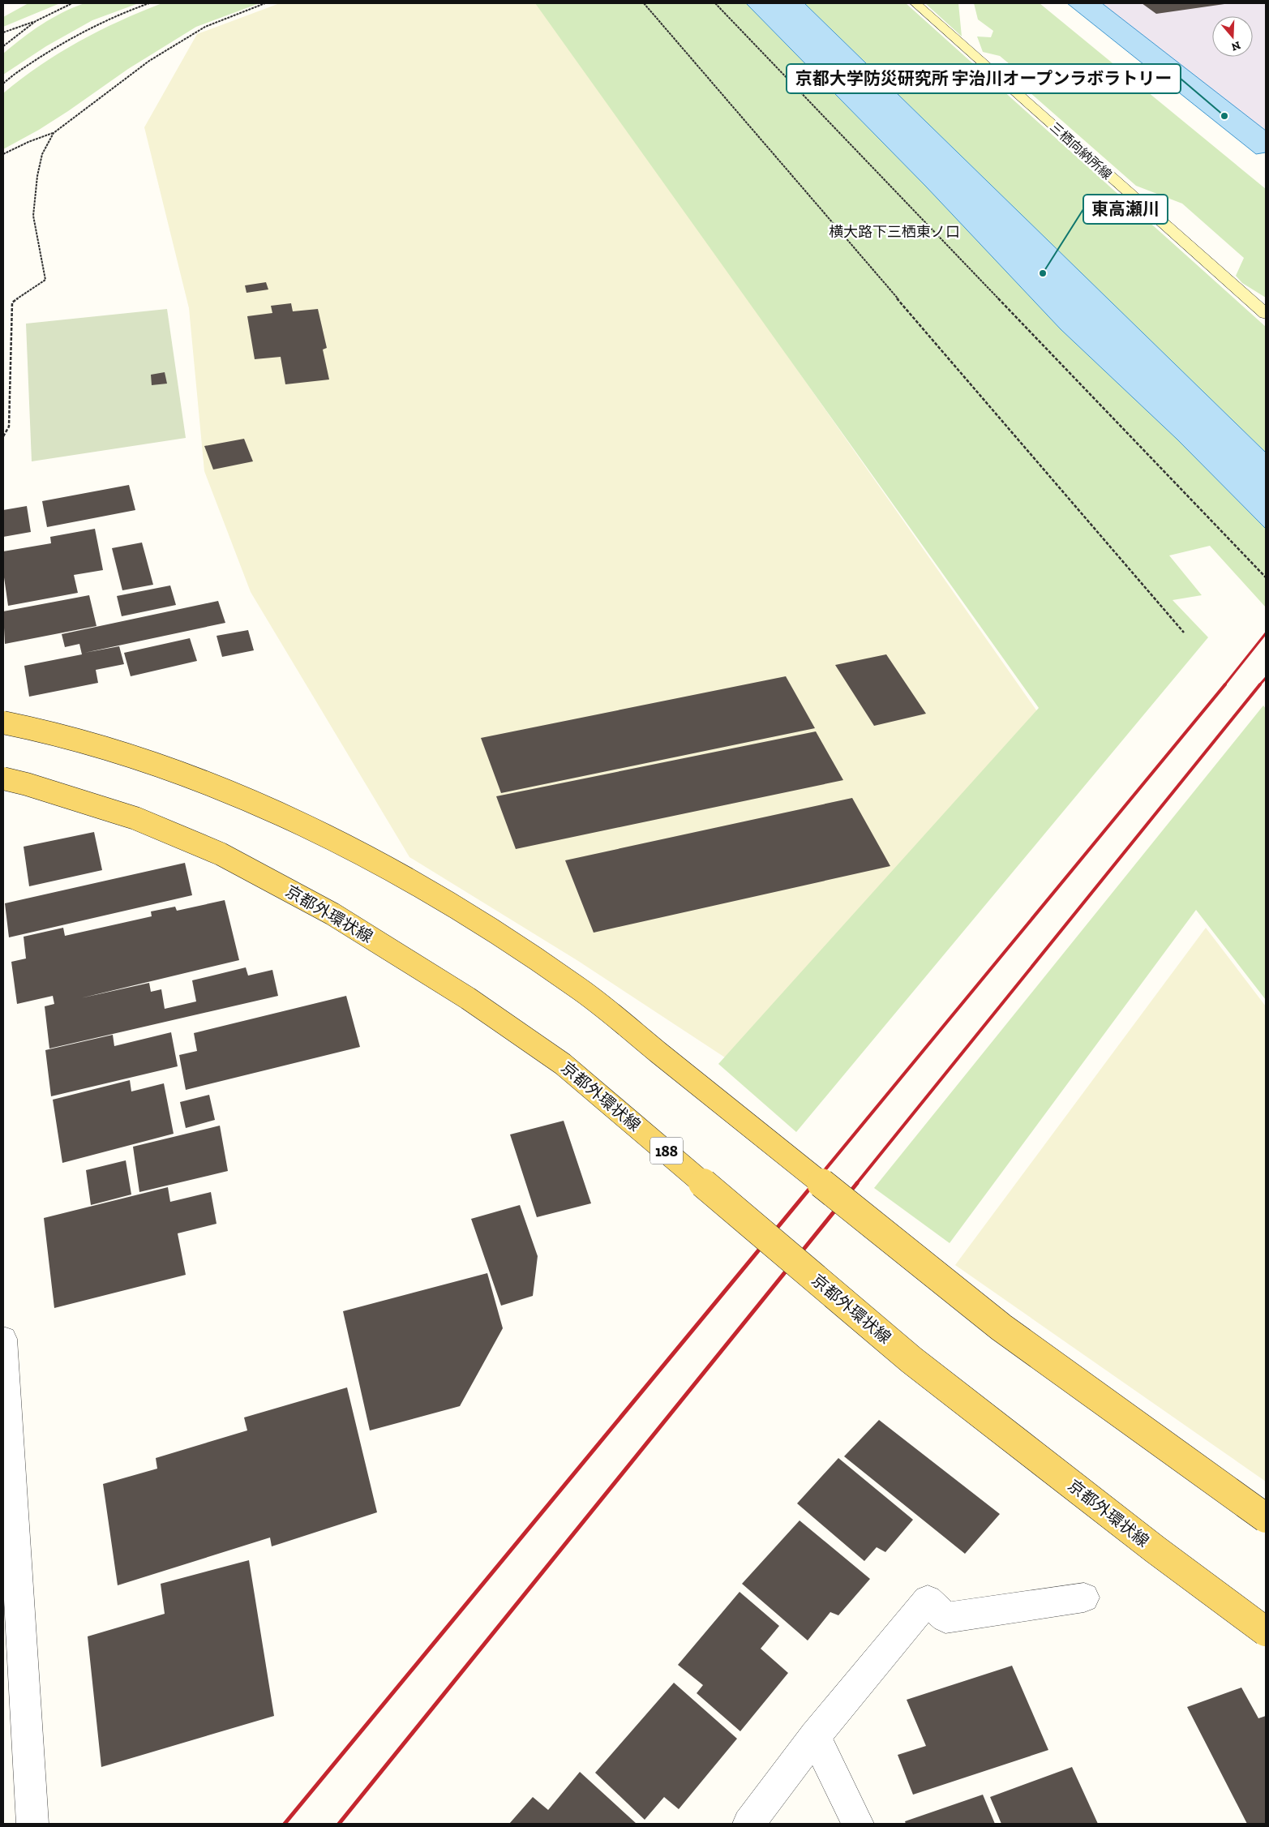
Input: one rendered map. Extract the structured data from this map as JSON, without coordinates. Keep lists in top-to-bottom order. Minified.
{"streets":{"main road":["三栖向納所線","京都外環状線","188"]},"districts":["横大路下三栖東ノ口"],"places":["京都大学防災研究所 宇治川オープンラボラトリー","東高瀬川"],"north":"bottom"}
